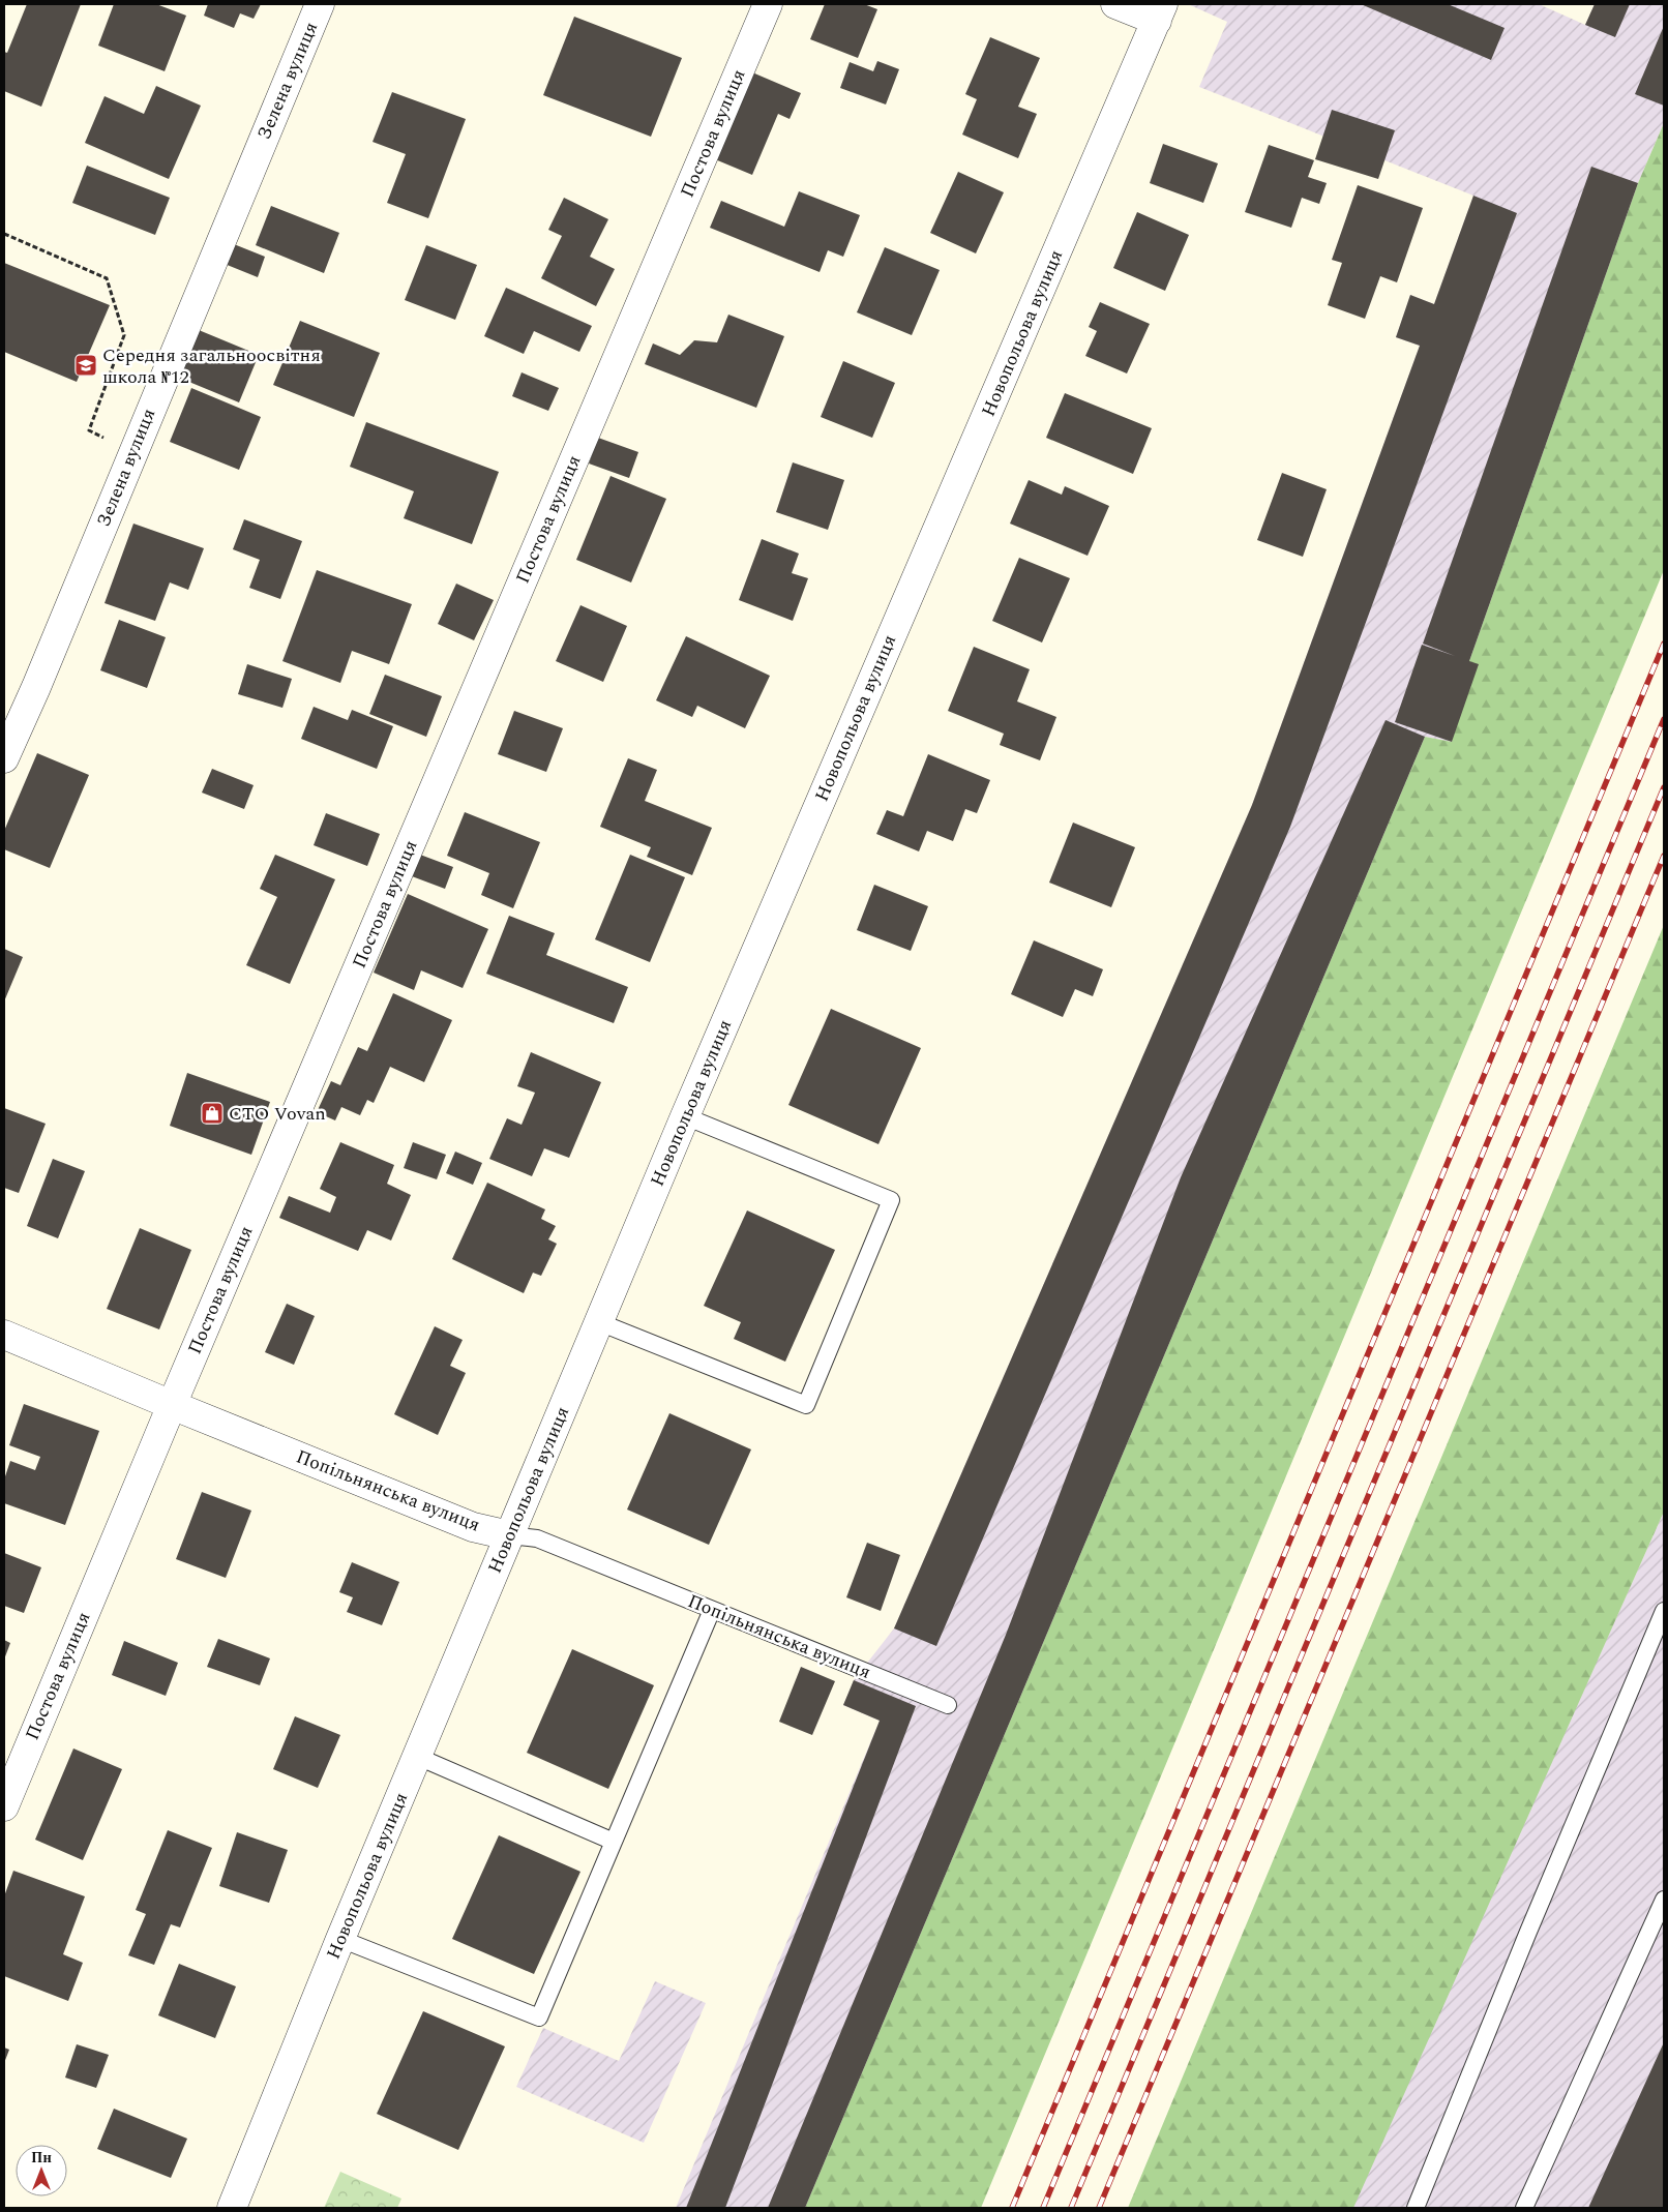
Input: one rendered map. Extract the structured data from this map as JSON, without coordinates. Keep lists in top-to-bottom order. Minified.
{"streets":{"street":["Зелена вулиця","Постова вулиця","Новопольова вулиця","Попільнянська вулиця"]},"crossings":[["Постова вулиця","Попільнянська вулиця"],["Новопольова вулиця","Попільнянська вулиця"]],"places":{"school or university":["Середня загальноосвітня школа №12"],"shop":["СТО Vovan"]},"north":"top"}
